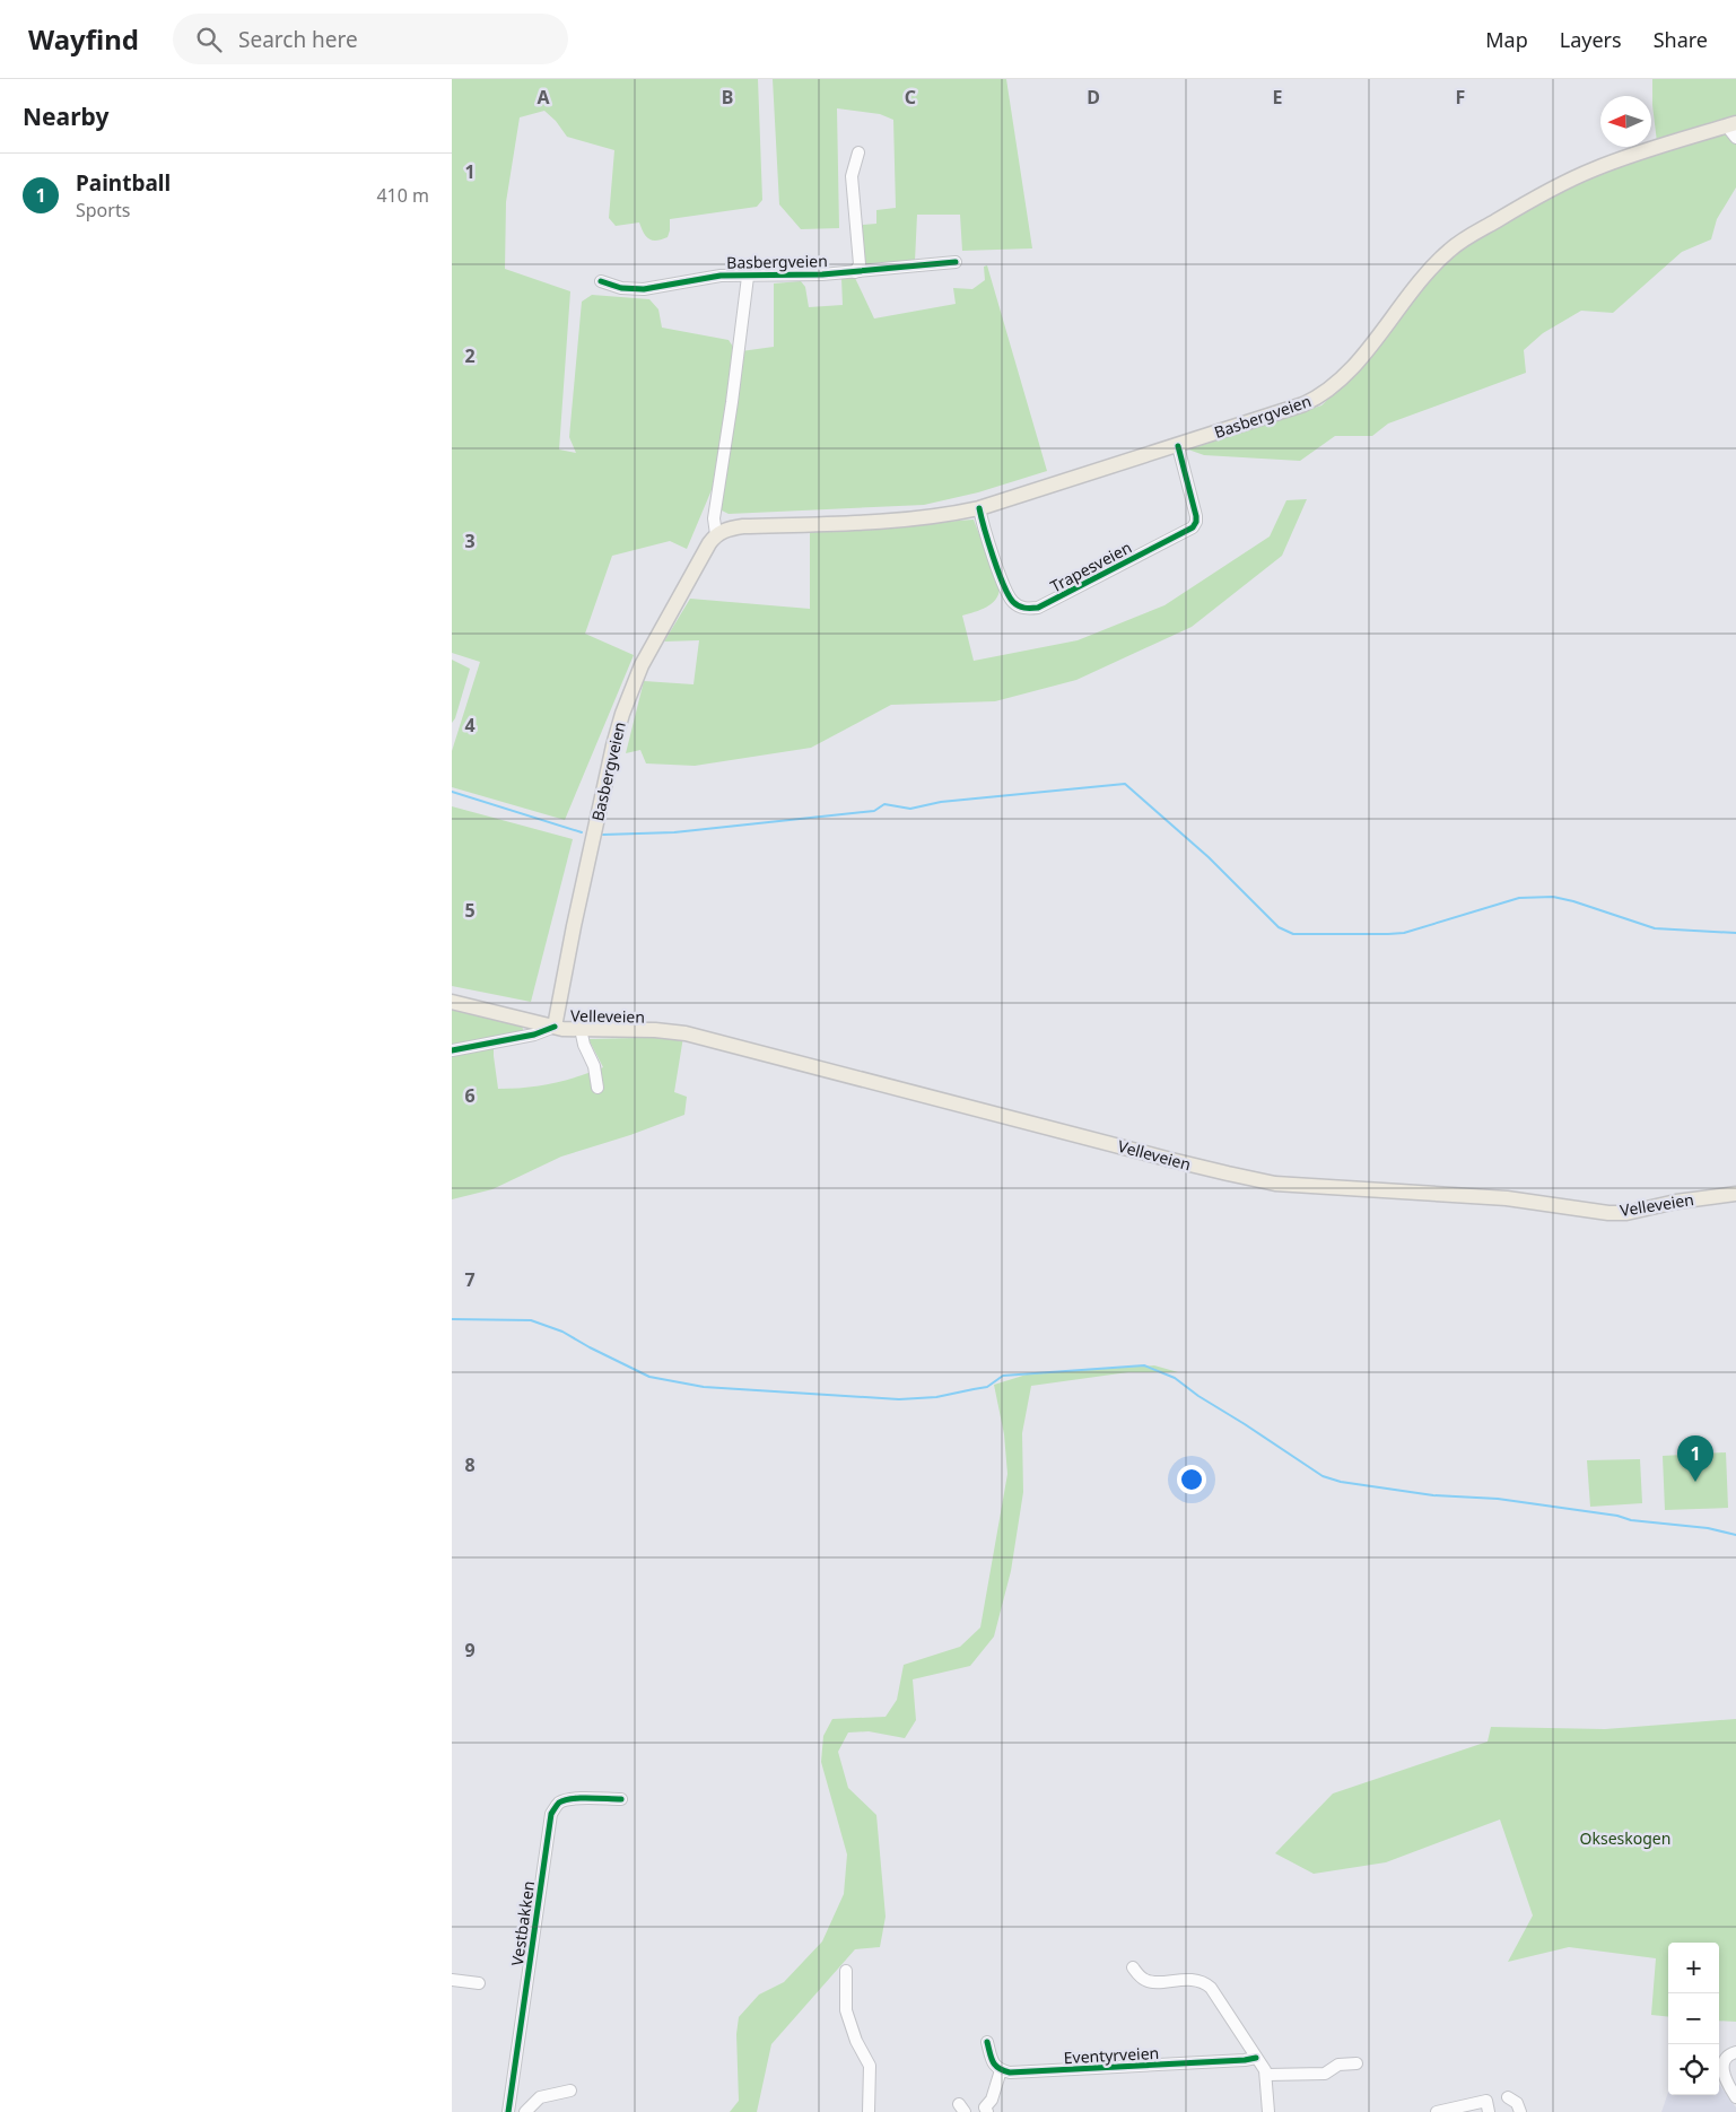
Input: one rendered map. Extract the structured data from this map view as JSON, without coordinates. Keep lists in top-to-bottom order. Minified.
{"streets":{"main road":["Basbergveien","Velleveien"],"street":["Trapesveien","Vestbakken","Eventyrveien"]},"crossings":[["Basbergveien","Trapesveien"],["Basbergveien","Velleveien"]],"parks":["Okseskogen"],"north":"left","page":{"header":"Wayfind","search":"Search here","nav":["Map","Layers","Share"],"heading":"Nearby","list":[{"mark":"1","name":"Paintball","note":"Sports","value":"410 m"}],"pins":"1","map_buttons":["+","−"]},"grid":{"columns":["A","B","C","D","E","F"],"rows":["1","2","3","4","5","6","7","8","9"]}}
